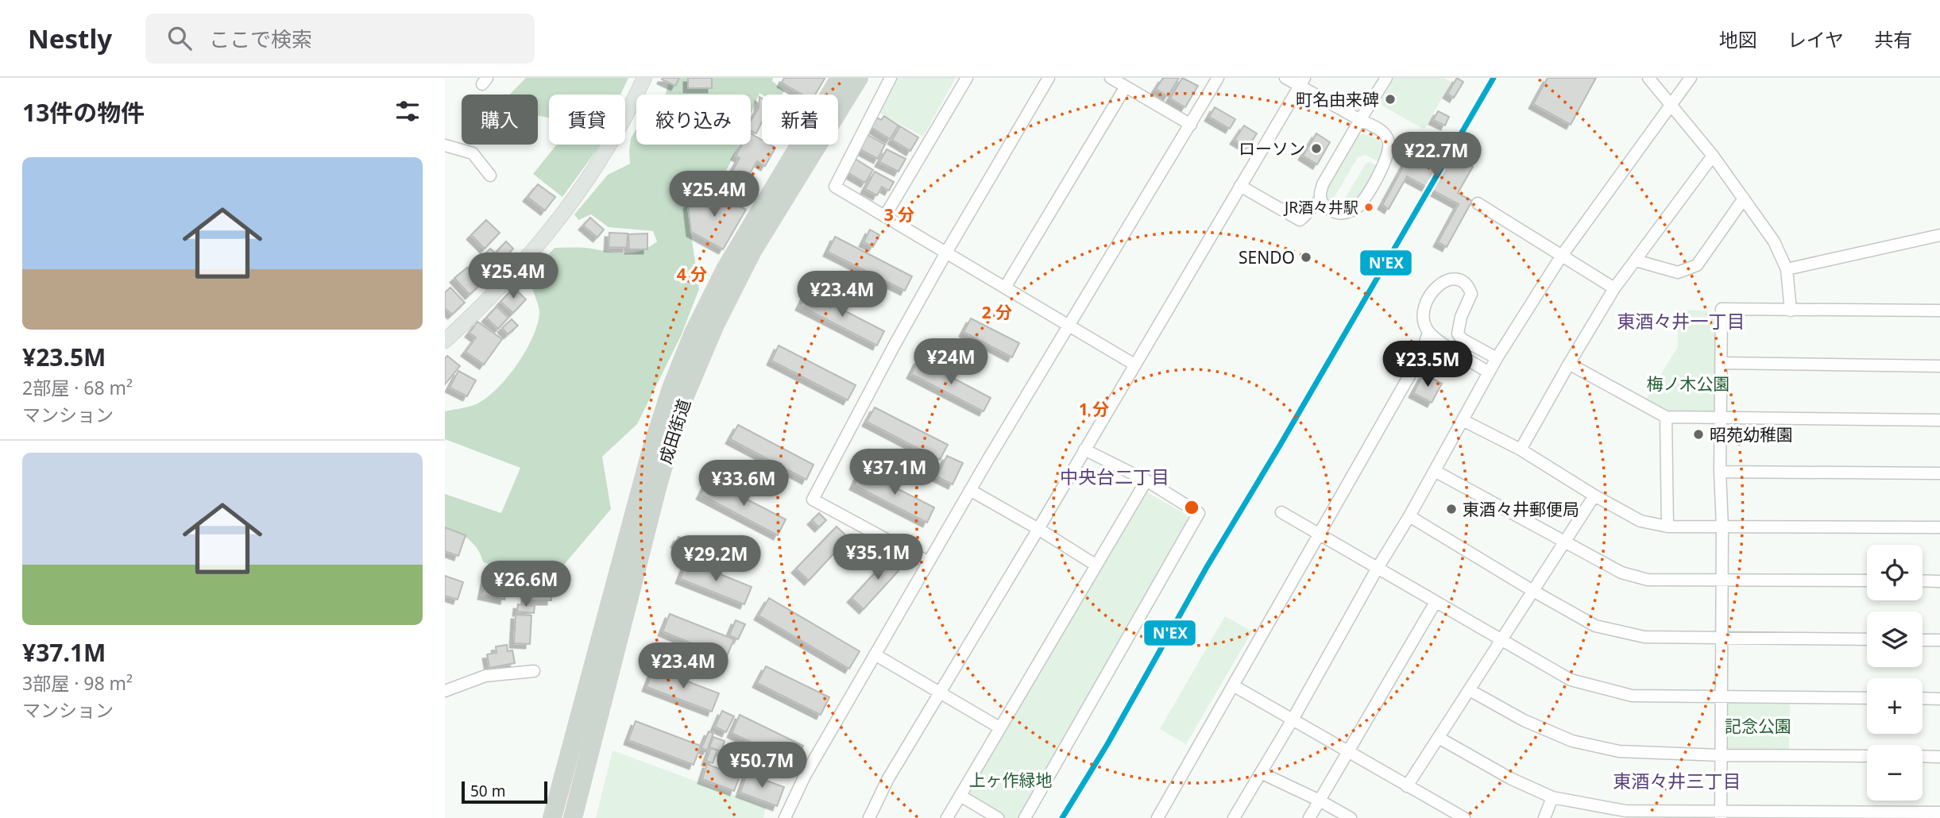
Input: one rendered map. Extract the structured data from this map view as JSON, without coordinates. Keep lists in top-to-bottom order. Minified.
{"streets":{"highway":["成田街道"]},"districts":["東酒々井一丁目","中央台二丁目","東酒々井三丁目"],"parks":["梅ノ木公園","記念公園","上ヶ作緑地"],"places":["町名由来碑","ローソン","JR酒々井駅","SENDO","昭苑幼稚園","東酒々井郵便局"],"lines":["transit line N'EX"],"scale_bar":"50 m","page":{"header":"Nestly","search":"ここで検索","nav":["地図","レイヤ","共有"],"heading":"13件の物件","chip":["購入","賃貸","絞り込み","新着"],"price":["¥22.7M","¥25.4M","¥25.4M","¥23.4M","¥24M","¥23.5M","¥37.1M","¥33.6M","¥35.1M","¥29.2M","¥26.6M","¥23.4M","¥50.7M"],"list":[{"name":"¥23.5M","note":"2部屋 · 68 m² · マンション"},{"name":"¥37.1M","note":"3部屋 · 98 m² · マンション"}],"map_buttons":["+","−"],"scale":"50 m"},"rings":["3 分","4 分","2 分","1 分"]}
